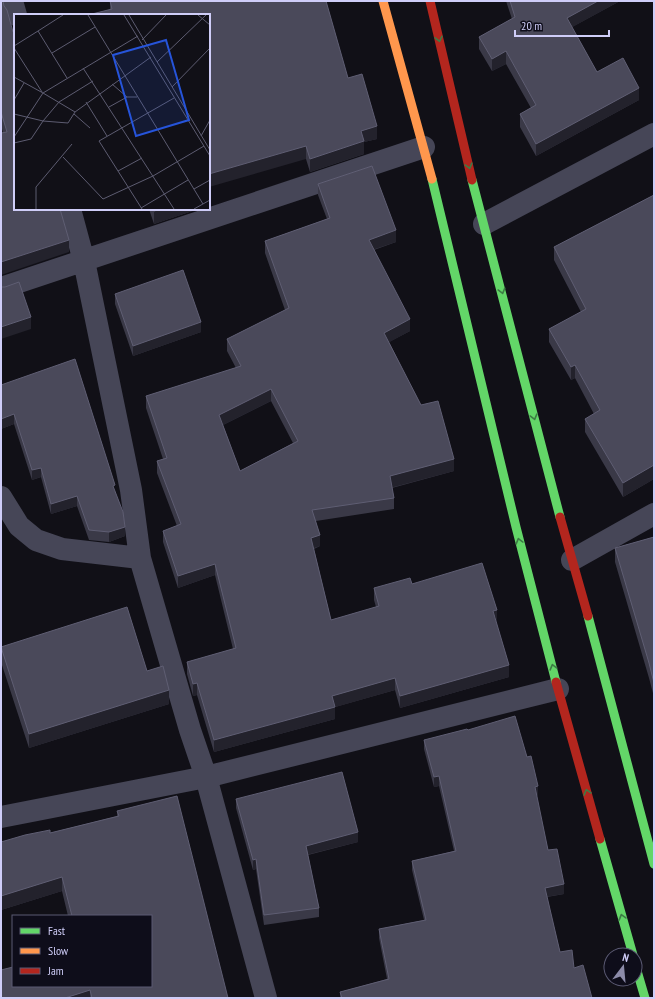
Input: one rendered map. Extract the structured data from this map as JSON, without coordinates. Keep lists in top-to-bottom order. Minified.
{"legend":["Fast","Slow","Jam"],"scale_bar":"20 m","north":"top"}
